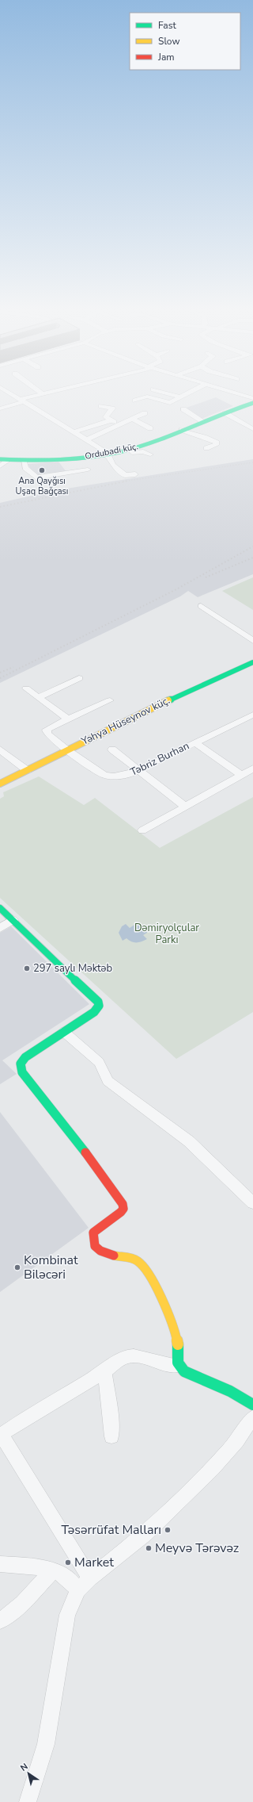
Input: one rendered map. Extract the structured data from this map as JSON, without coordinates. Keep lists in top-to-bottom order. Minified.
{"streets":{"street":["Ordubadi küç.","Yəhya Hüseynov küç.","Təbriz Burhan"]},"crossings":[["Yəhya Hüseynov küç.","Təbriz Burhan"]],"parks":["Dəmiryolçular Parkı"],"places":["Ana Qayğısı Uşaq Bağçası","297 saylı Məktəb","Kombinat Biləcəri","Təsərrüfat Malları","Meyvə Tərəvəz","Market"],"legend":["Fast","Slow","Jam"],"north":"top left"}
